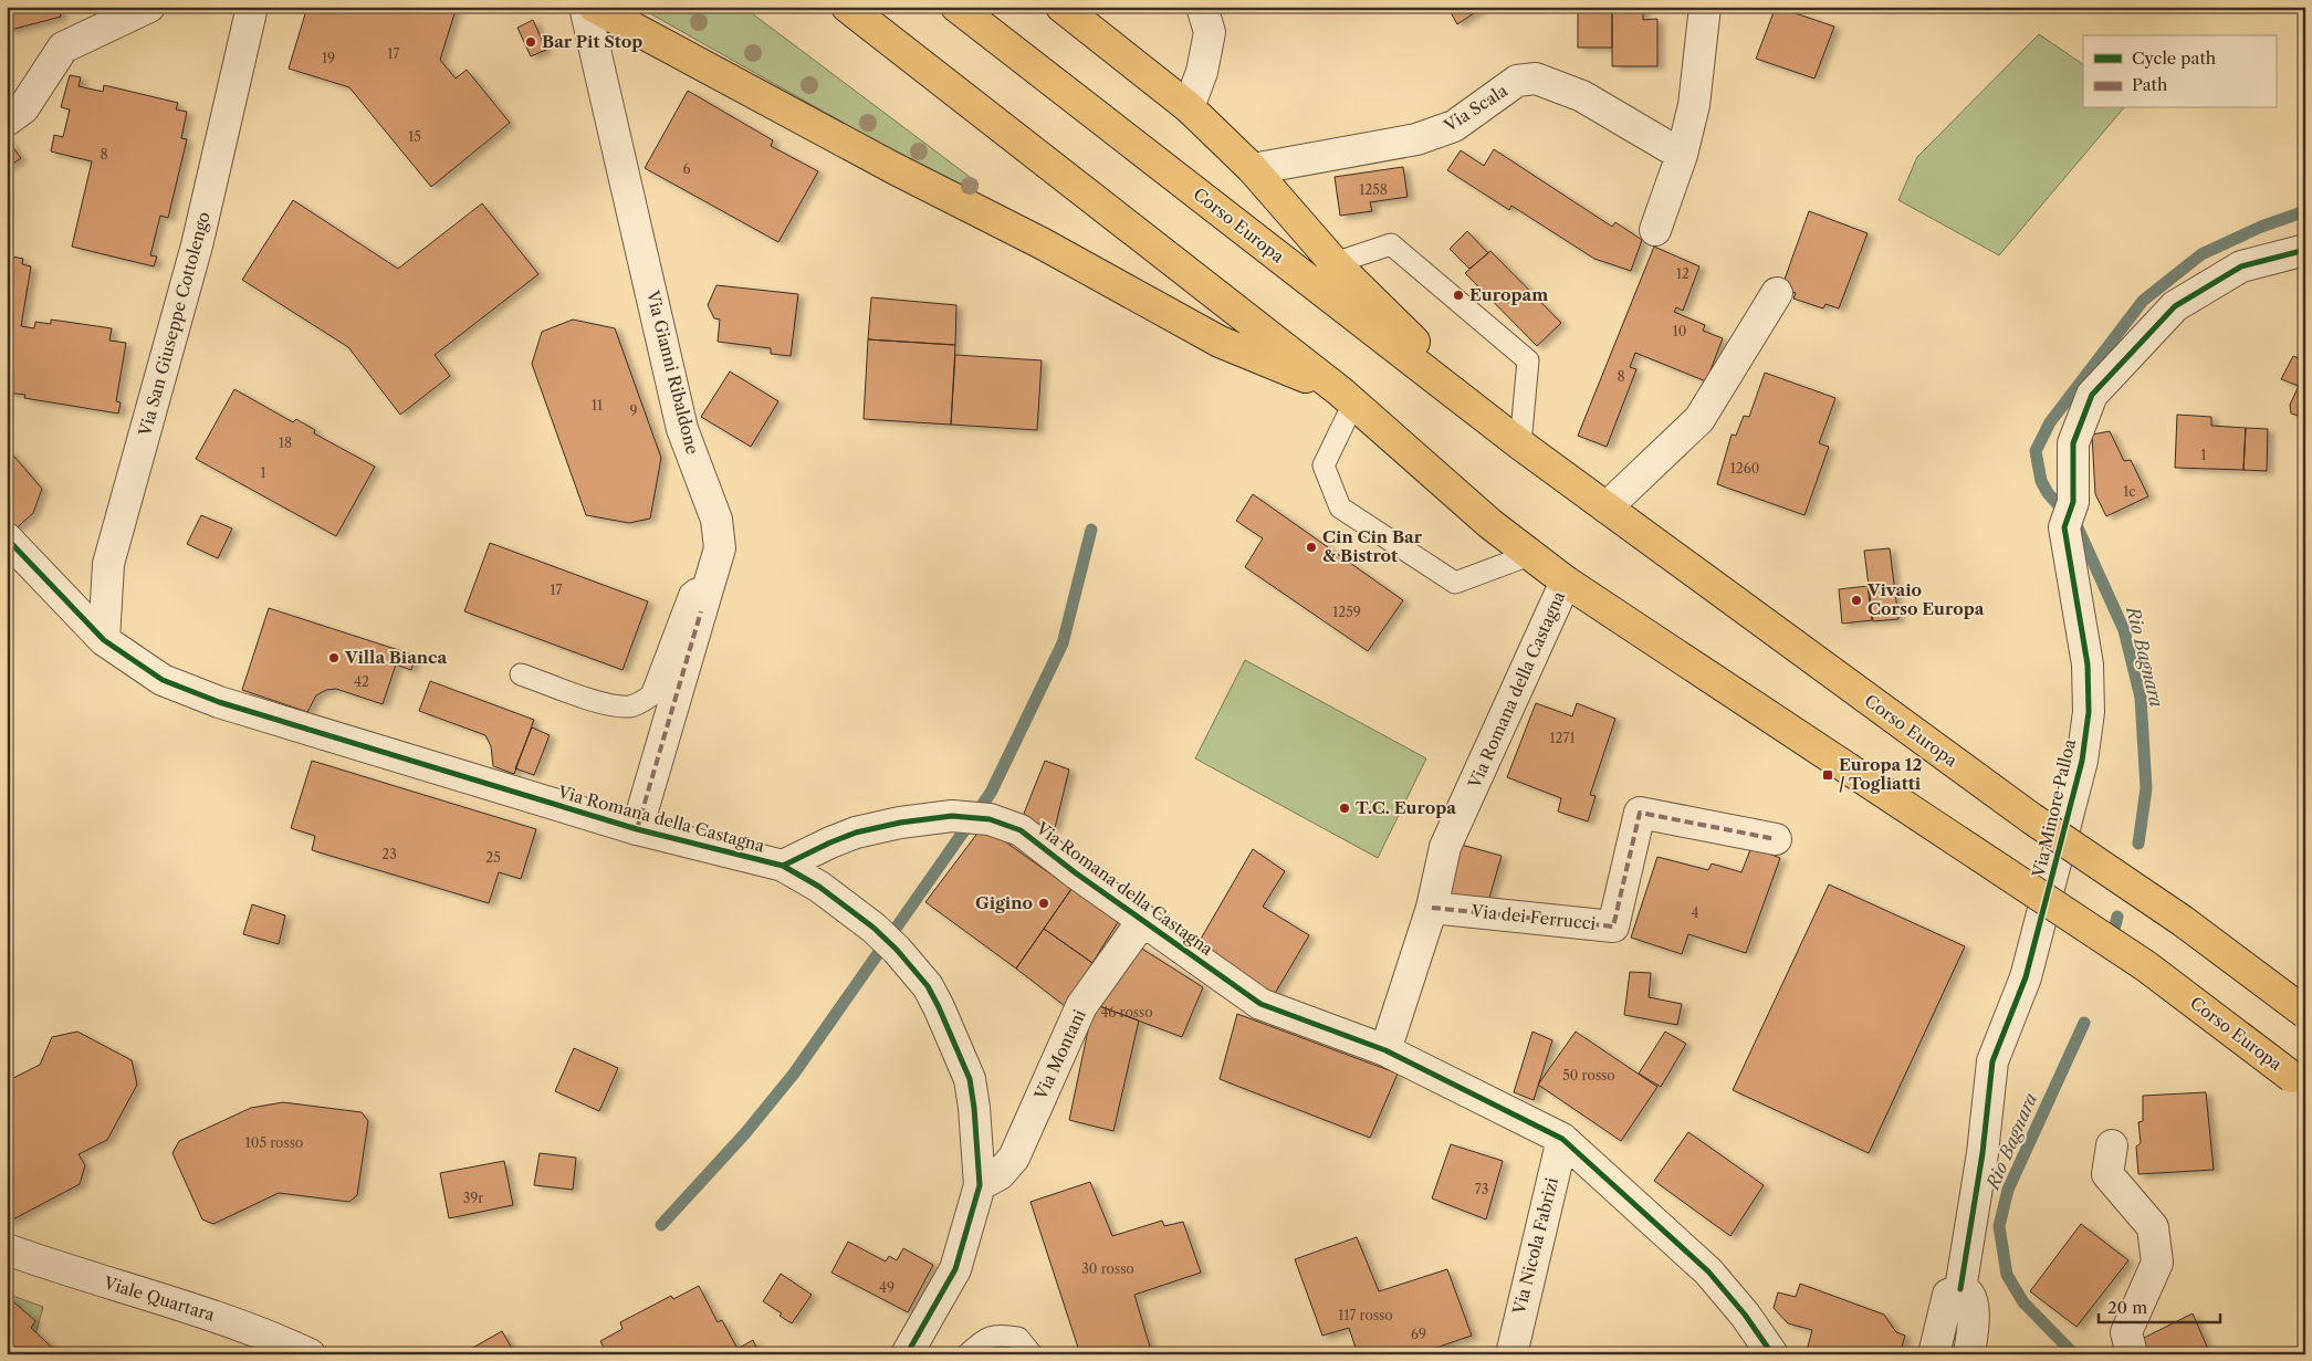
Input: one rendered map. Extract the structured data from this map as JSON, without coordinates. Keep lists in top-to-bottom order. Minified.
{"streets":{"main road":["Corso Europa"],"street":["Via Scala","Via San Giuseppe Cottolengo","Via Gianni Ribaldone","Via Romana della Castagna","Via Minore Palloa","Via dei Ferrucci","Via Montani","Via Nicola Fabrizi","Viale Quartara"]},"crossings":[["Corso Europa","Via Romana della Castagna"],["Via San Giuseppe Cottolengo","Via Romana della Castagna"],["Via Gianni Ribaldone","Via Romana della Castagna"],["Via Romana della Castagna","Via dei Ferrucci"],["Via Romana della Castagna","Via Montani"],["Via Romana della Castagna","Via Nicola Fabrizi"]],"water":["Rio Bagnara"],"places":{"other":["Bar Pit Stop","Europam","Cin Cin Bar & Bistrot","Vivaio Corso Europa","Villa Bianca","T.C. Europa","Gigino"],"transit":["Europa 12 / Togliatti"]},"house_numbers":["17","19","15","8","6","1258","12","10","8","11","9","18","1","1260","1","1c","17","1259","42","1271","23","25","4","46 rosso","50 rosso","105 rosso","73","39r","30 rosso","49","117 rosso","69"],"legend":["Cycle path","Path"],"scale_bar":"20 m"}
